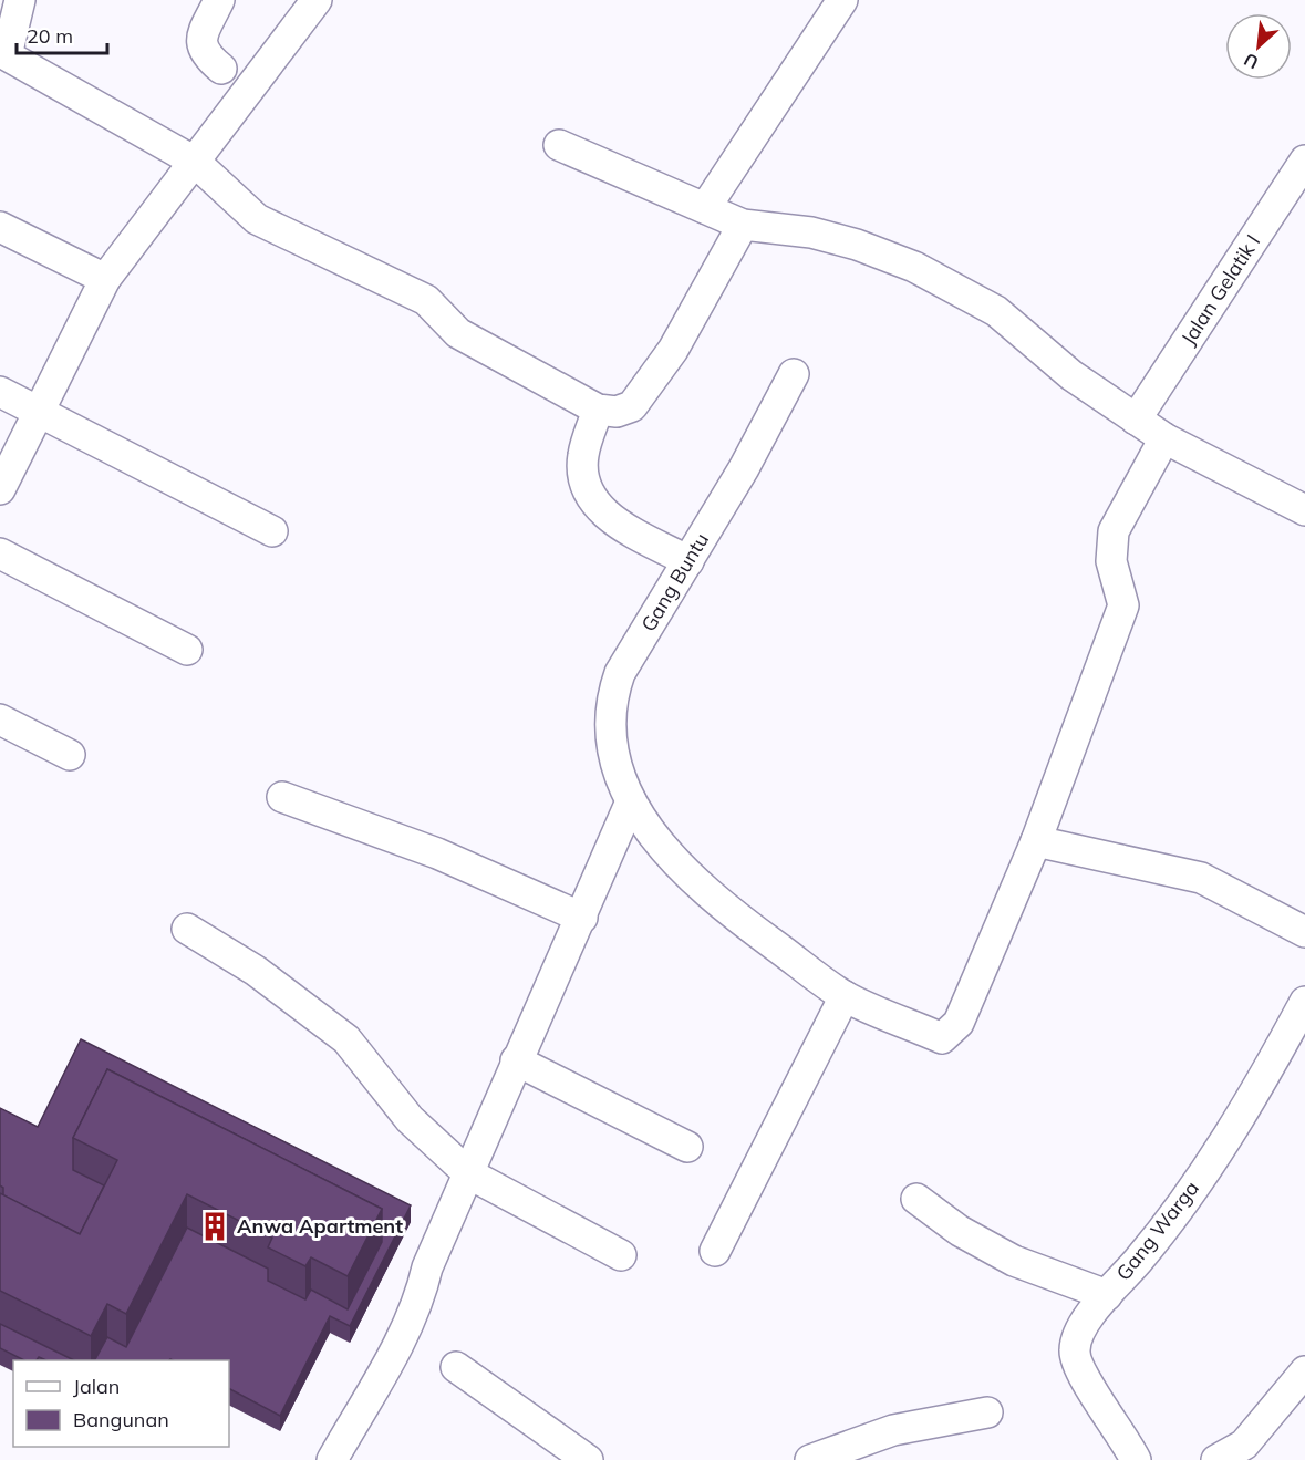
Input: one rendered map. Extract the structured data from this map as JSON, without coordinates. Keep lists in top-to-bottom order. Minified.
{"streets":{"street":["Jalan Gelatik I","Gang Buntu","Gang Warga"]},"places":{"building":["Anwa Apartment"]},"legend":["Jalan","Bangunan"],"scale_bar":"20 m","north":"bottom left"}
